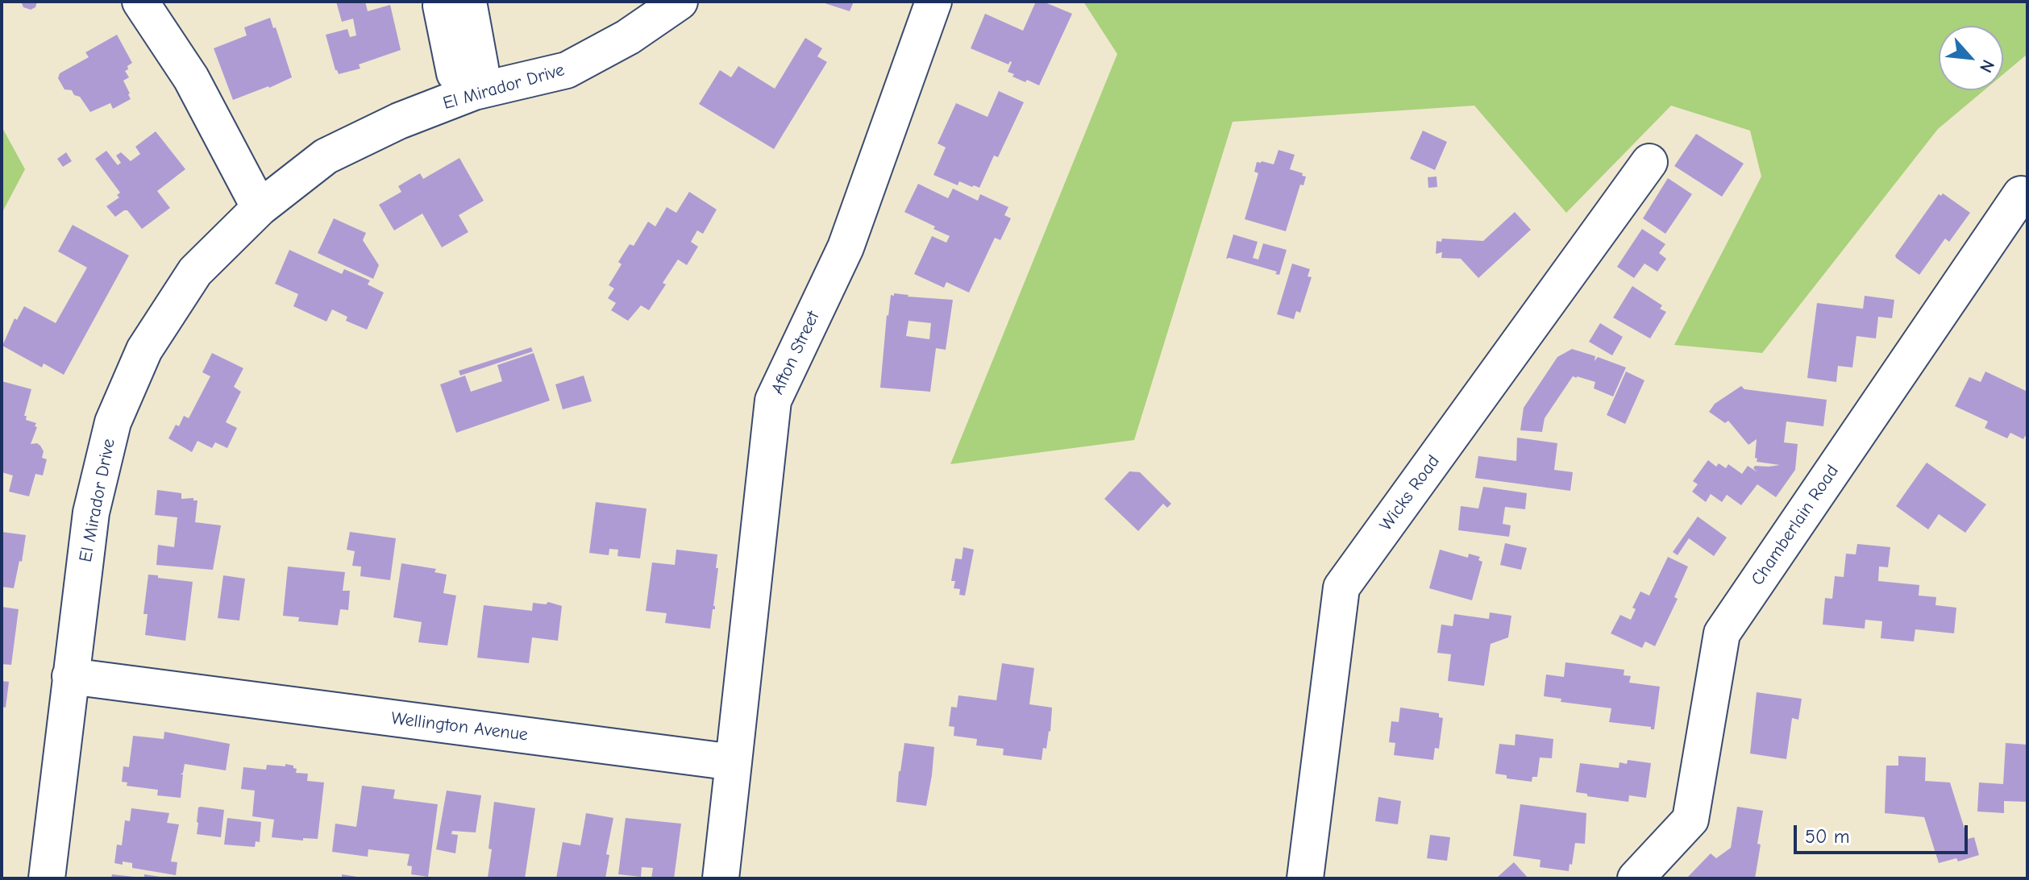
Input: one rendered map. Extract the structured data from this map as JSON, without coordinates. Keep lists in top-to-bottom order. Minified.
{"streets":{"street":["El Mirador Drive","Afton Street","Wicks Road","Chamberlain Road","Wellington Avenue"]},"crossings":[["El Mirador Drive","Wellington Avenue"],["Afton Street","Wellington Avenue"]],"scale_bar":"50 m","north":"bottom right"}
